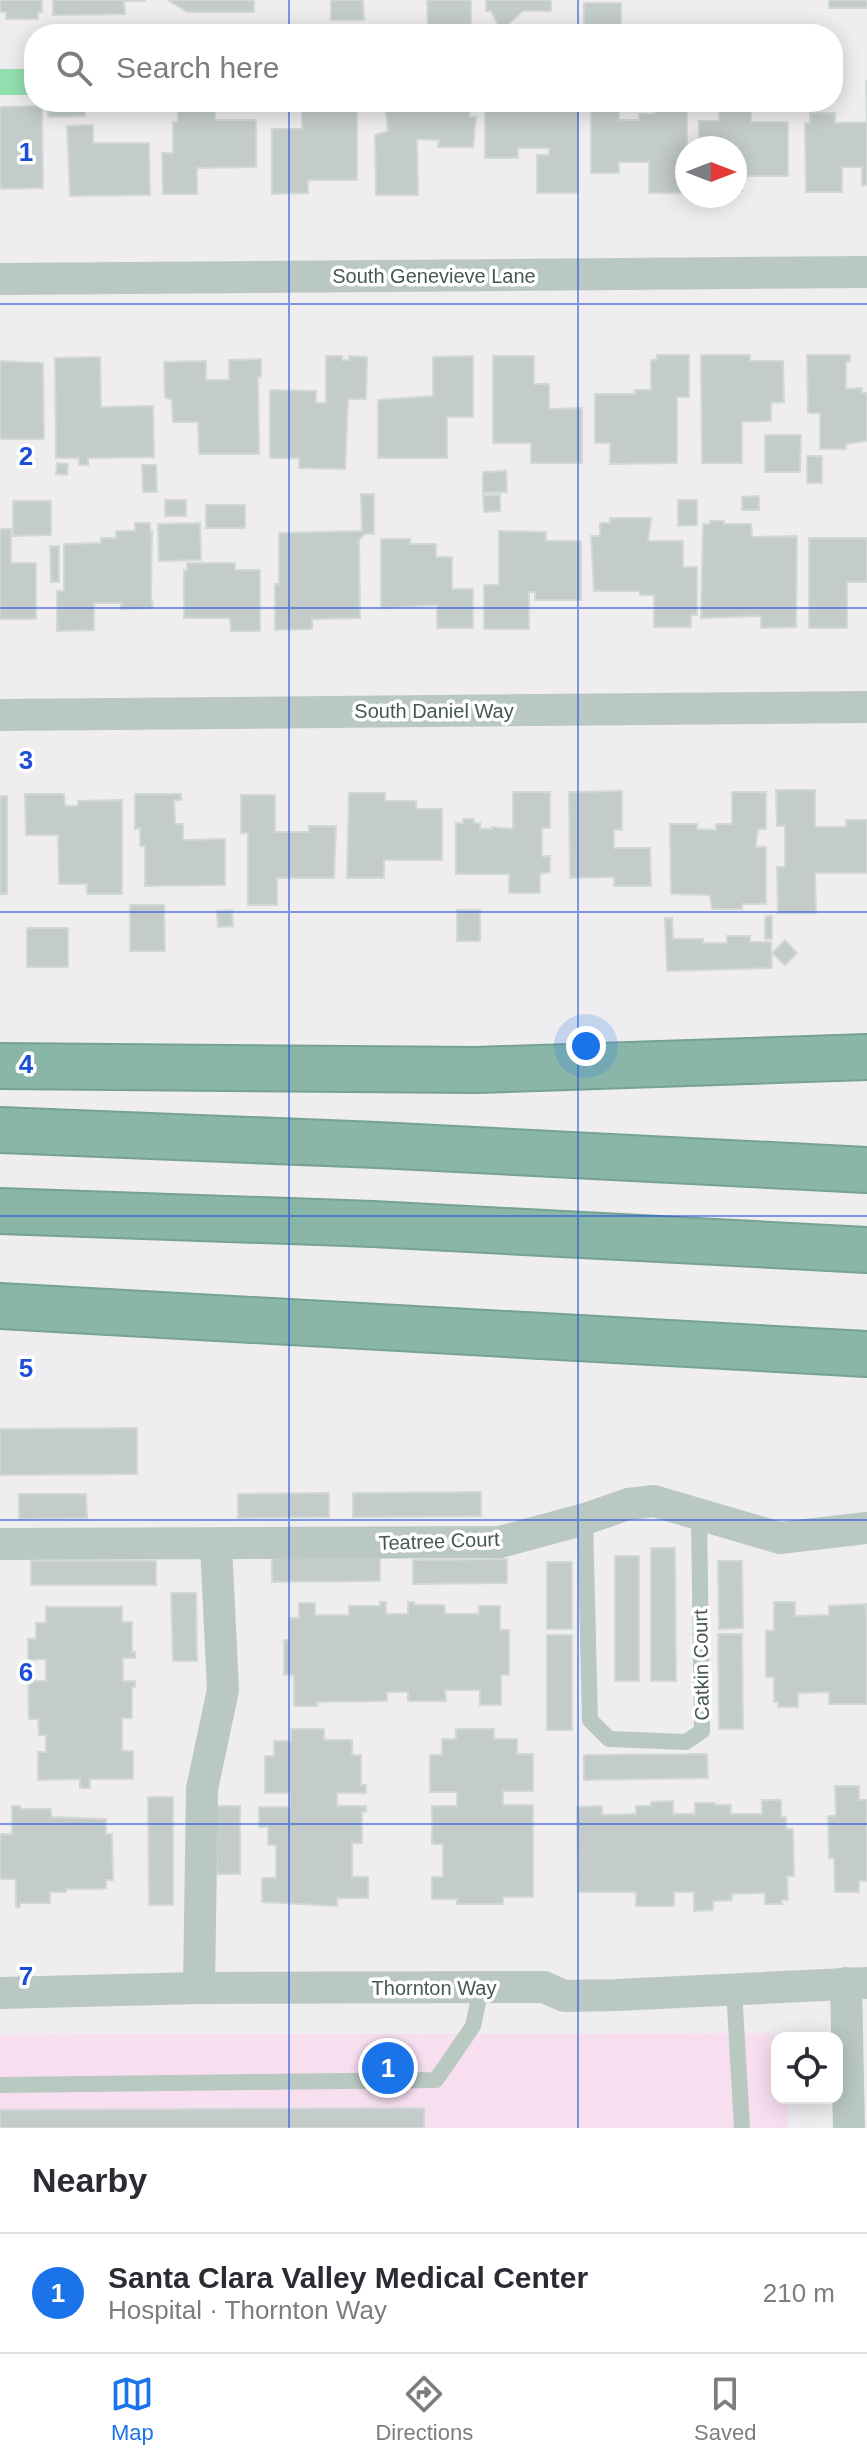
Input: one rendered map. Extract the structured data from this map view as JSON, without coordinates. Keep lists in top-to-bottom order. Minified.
{"streets":{"street":["South Genevieve Lane","South Daniel Way","Teatree Court","Thornton Way"],"lane":["Catkin Court"]},"crossings":[["Teatree Court","Catkin Court"]],"north":"right","page":{"search":"Search here","pins":"1","heading":"Nearby","list":[{"mark":"1","name":"Santa Clara Valley Medical Center","note":"Hospital · Thornton Way","value":"210 m"}],"nav":["Map","Directions","Saved"]},"grid":{"rows":["1","2","3","4","5","6","7"]}}
